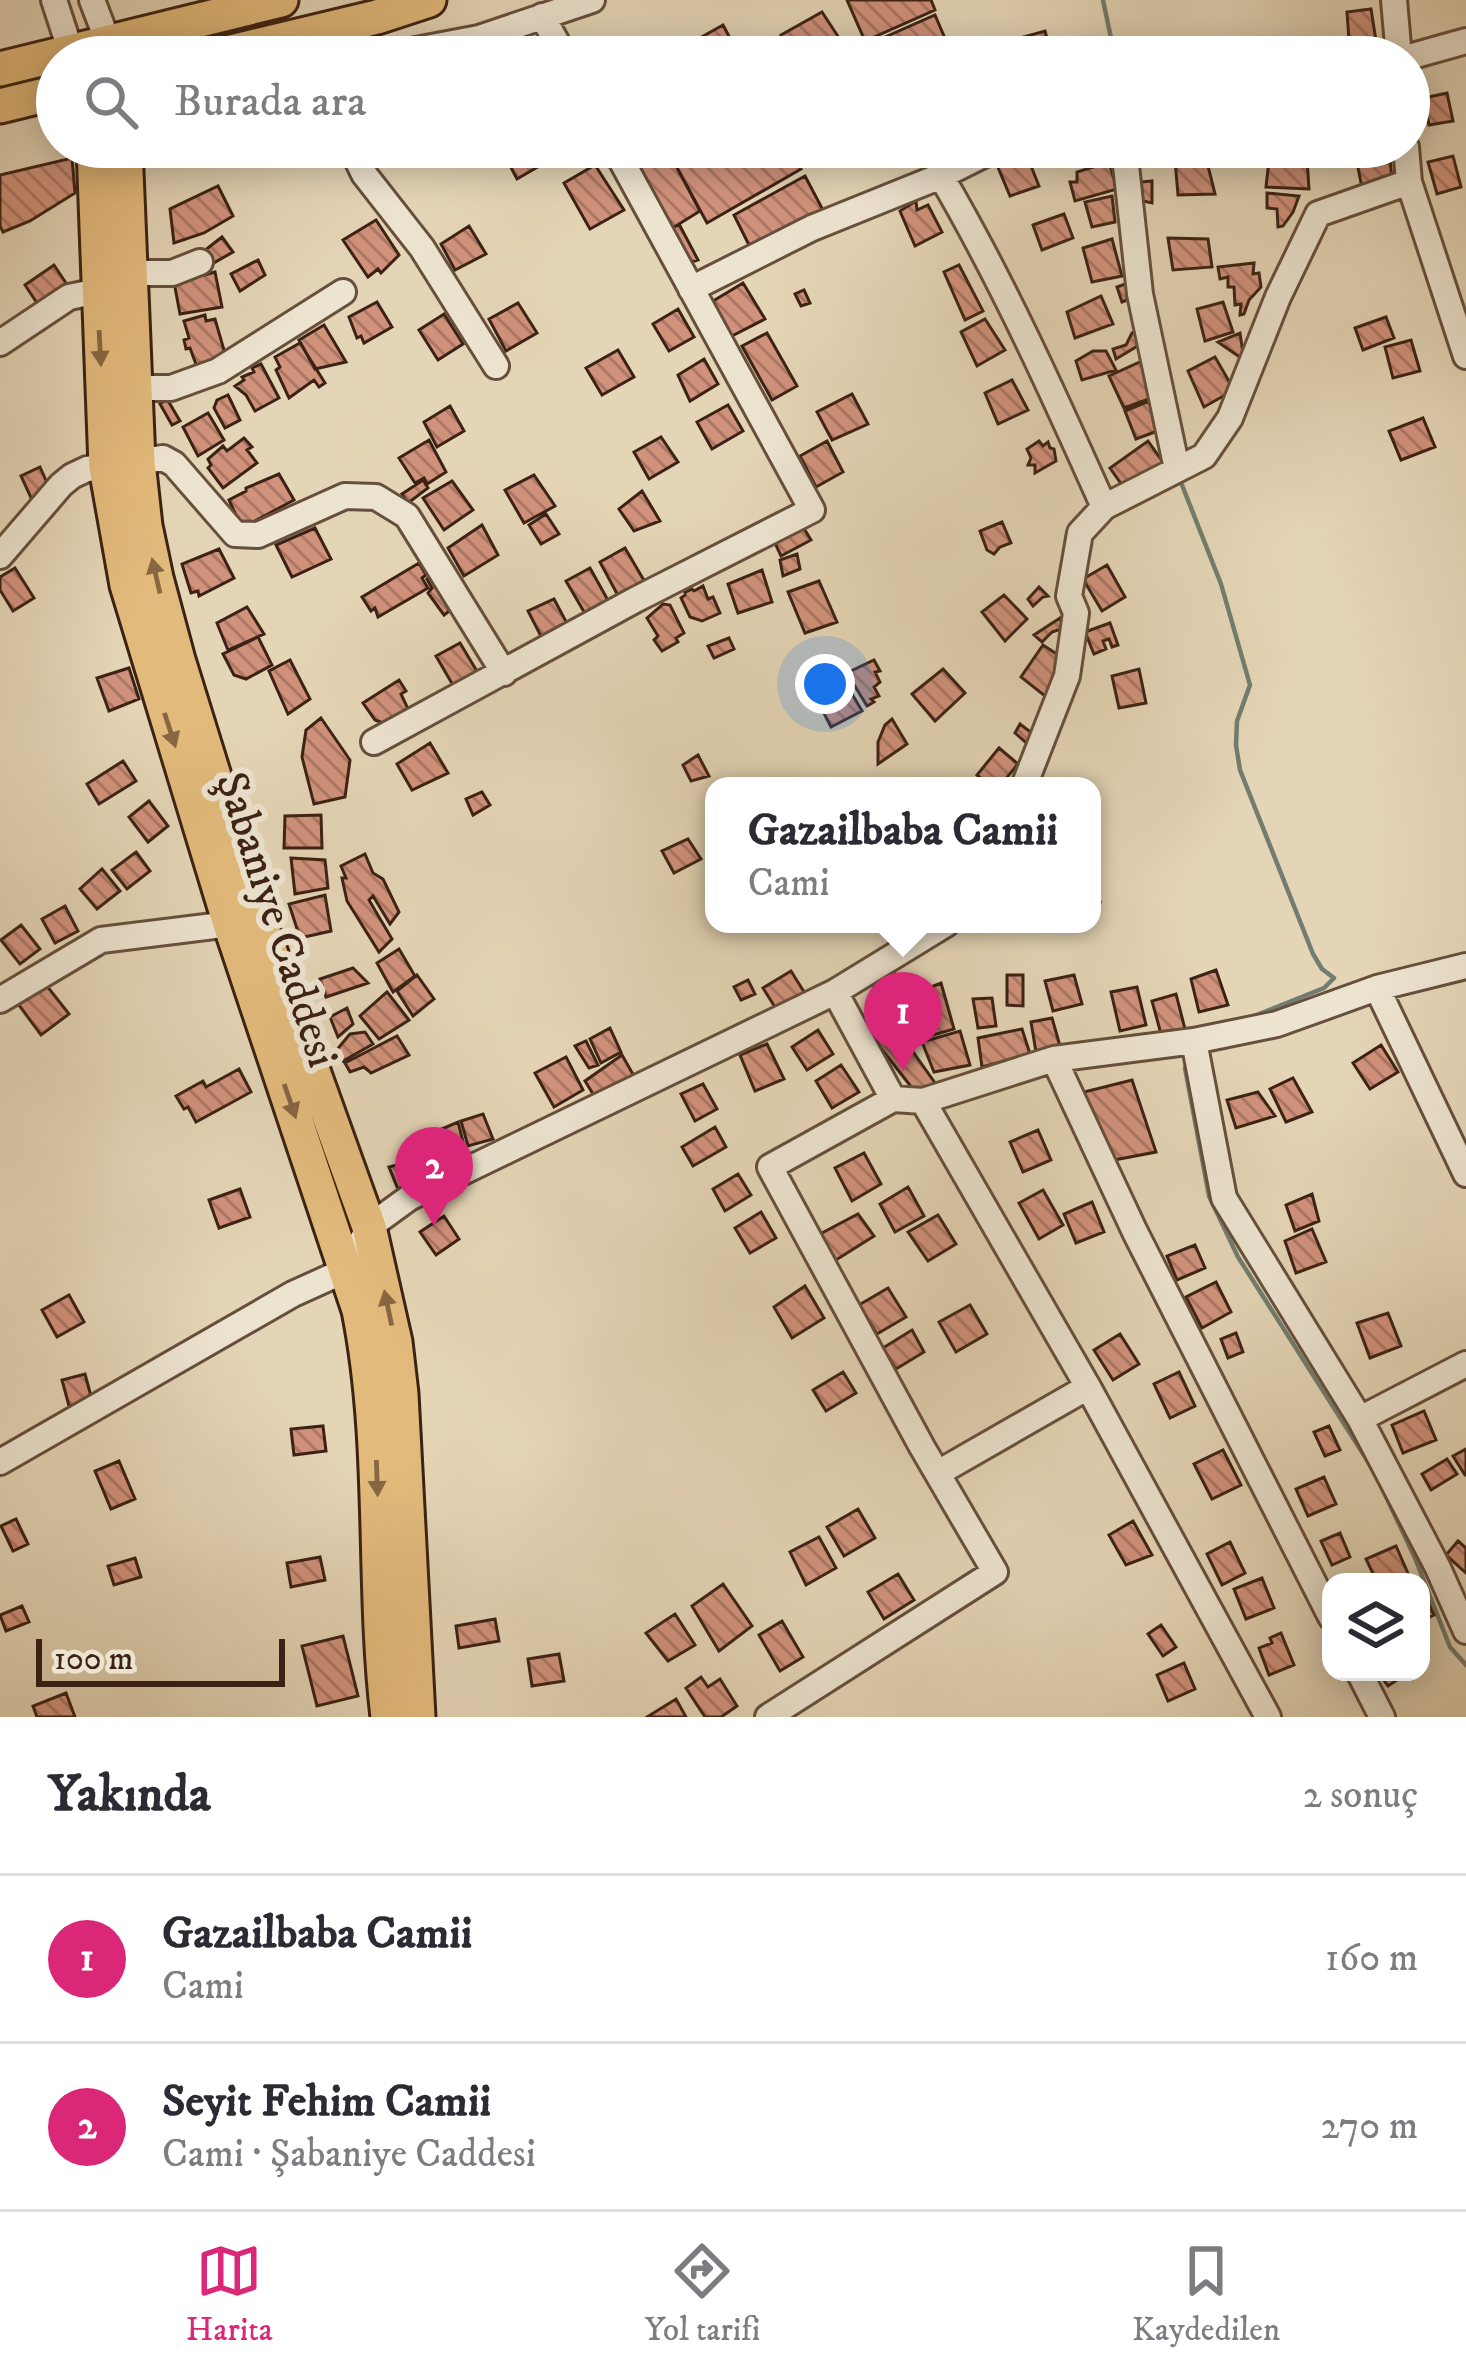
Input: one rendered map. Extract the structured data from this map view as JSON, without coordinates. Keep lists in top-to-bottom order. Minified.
{"streets":{"highway":["Şabaniye Caddesi"]},"scale_bar":"100 m","page":{"search":"Burada ara","popup":["Gazailbaba Camii","Cami"],"pins":["1","2"],"scale":"100 m","heading":["Yakında","2 sonuç"],"list":[{"mark":"1","name":"Gazailbaba Camii","note":"Cami","value":"160 m"},{"mark":"2","name":"Seyit Fehim Camii","note":"Cami · Şabaniye Caddesi","value":"270 m"}],"nav":["Harita","Yol tarifi","Kaydedilen"]}}
